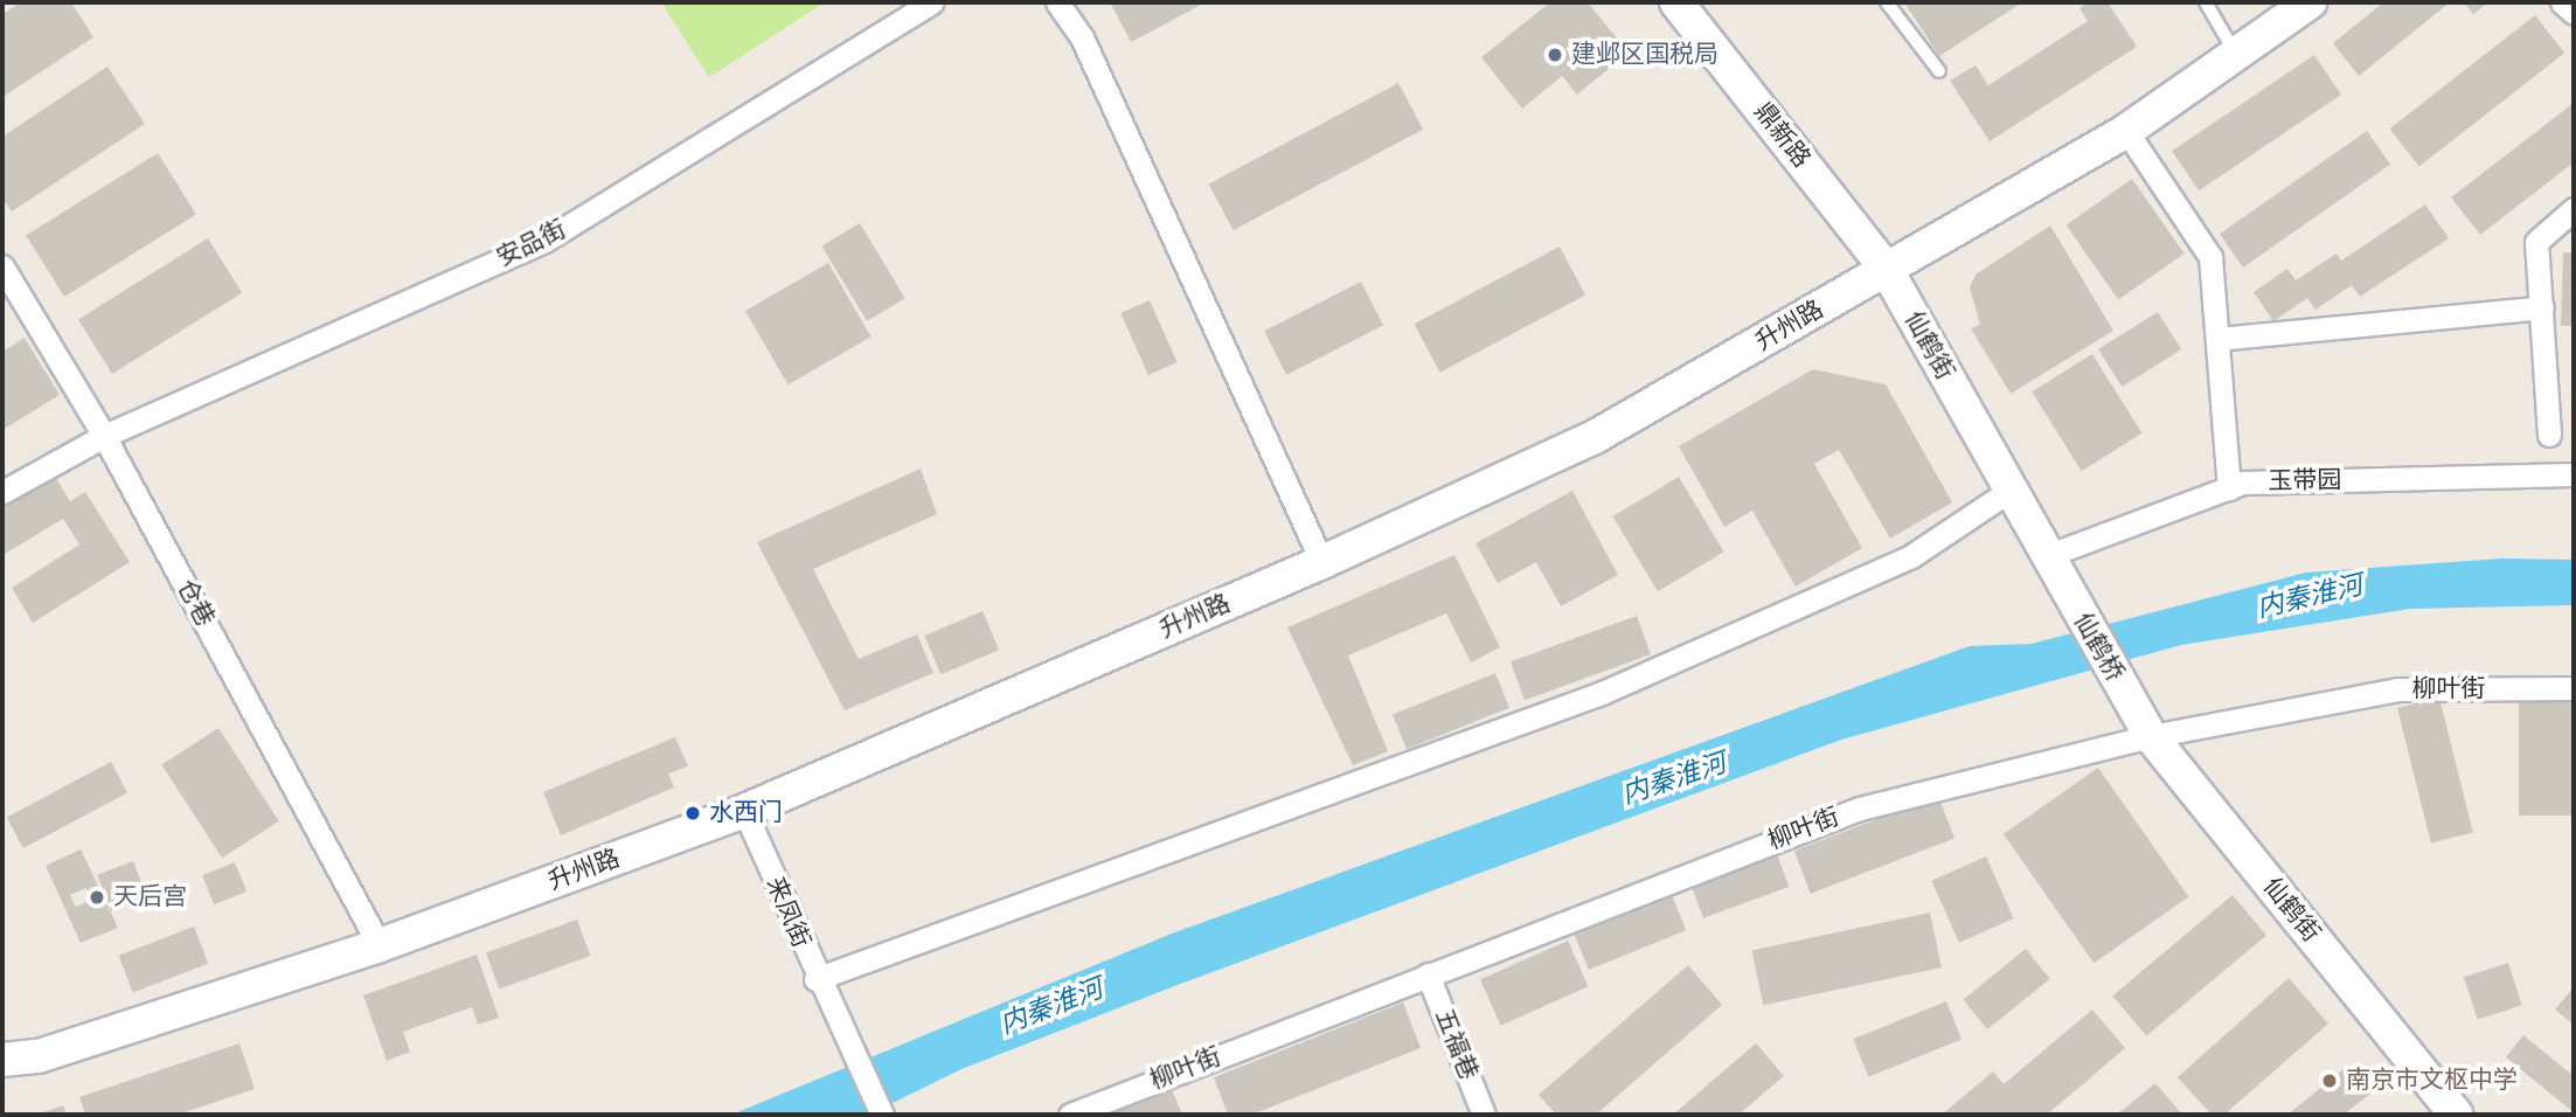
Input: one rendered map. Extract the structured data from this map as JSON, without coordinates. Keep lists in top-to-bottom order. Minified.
{"streets":{"main road":["鼎新路","升州路","仙鹤街","仙鹤桥"],"street":["安品街","玉带园","仓巷","柳叶街","来凤街","五福巷"]},"crossings":[["鼎新路","升州路"],["鼎新路","仙鹤街"],["安品街","仓巷"],["升州路","仙鹤街"],["升州路","仓巷"],["升州路","来凤街"],["仙鹤街","玉带园"],["仙鹤街","仙鹤桥"],["仙鹤街","柳叶街"],["柳叶街","五福巷"]],"water":["内秦淮河"],"places":["建邺区国税局","水西门","天后宫","南京市文枢中学"]}
